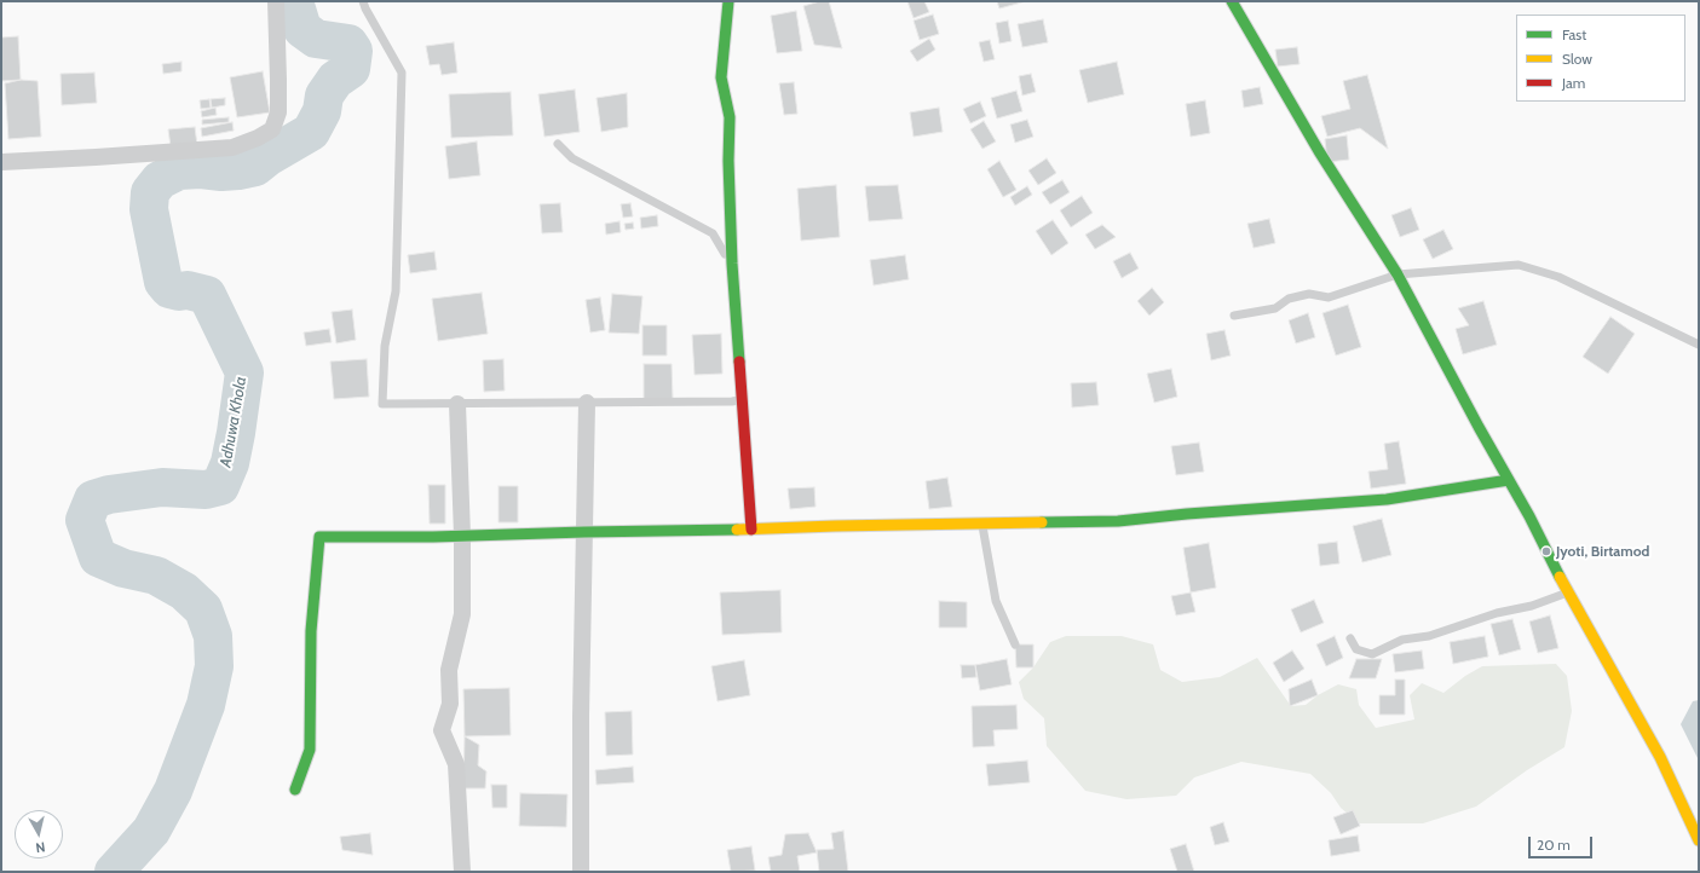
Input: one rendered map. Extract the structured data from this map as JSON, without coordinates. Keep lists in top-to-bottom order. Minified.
{"water":["Adhuwa Khola"],"places":["Jyoti, Birtamod"],"legend":["Fast","Slow","Jam"],"scale_bar":"20 m","north":"bottom"}
